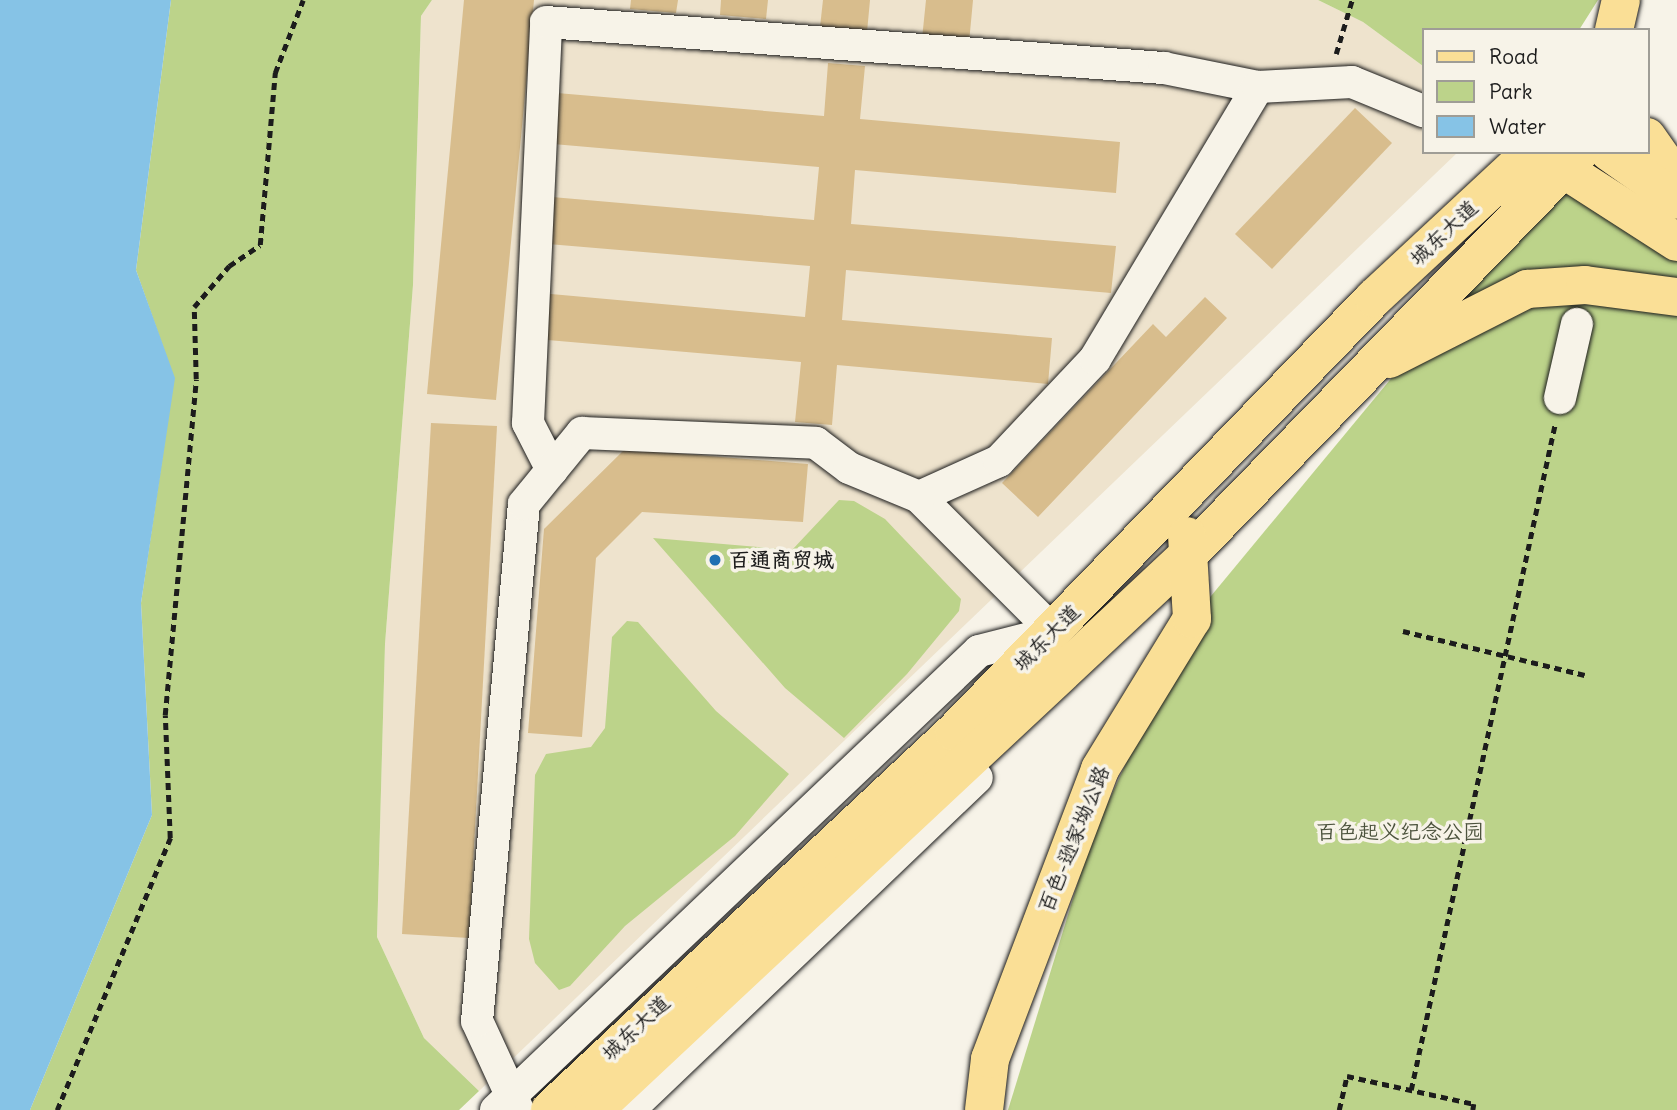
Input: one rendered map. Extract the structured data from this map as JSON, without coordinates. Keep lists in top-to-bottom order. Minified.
{"streets":{"main road":["城东大道","百色-逊家坳公路"]},"crossings":[["城东大道","百色-逊家坳公路"]],"parks":["百色起义纪念公园"],"places":["百通商贸城"],"legend":["Road","Park","Water"]}
